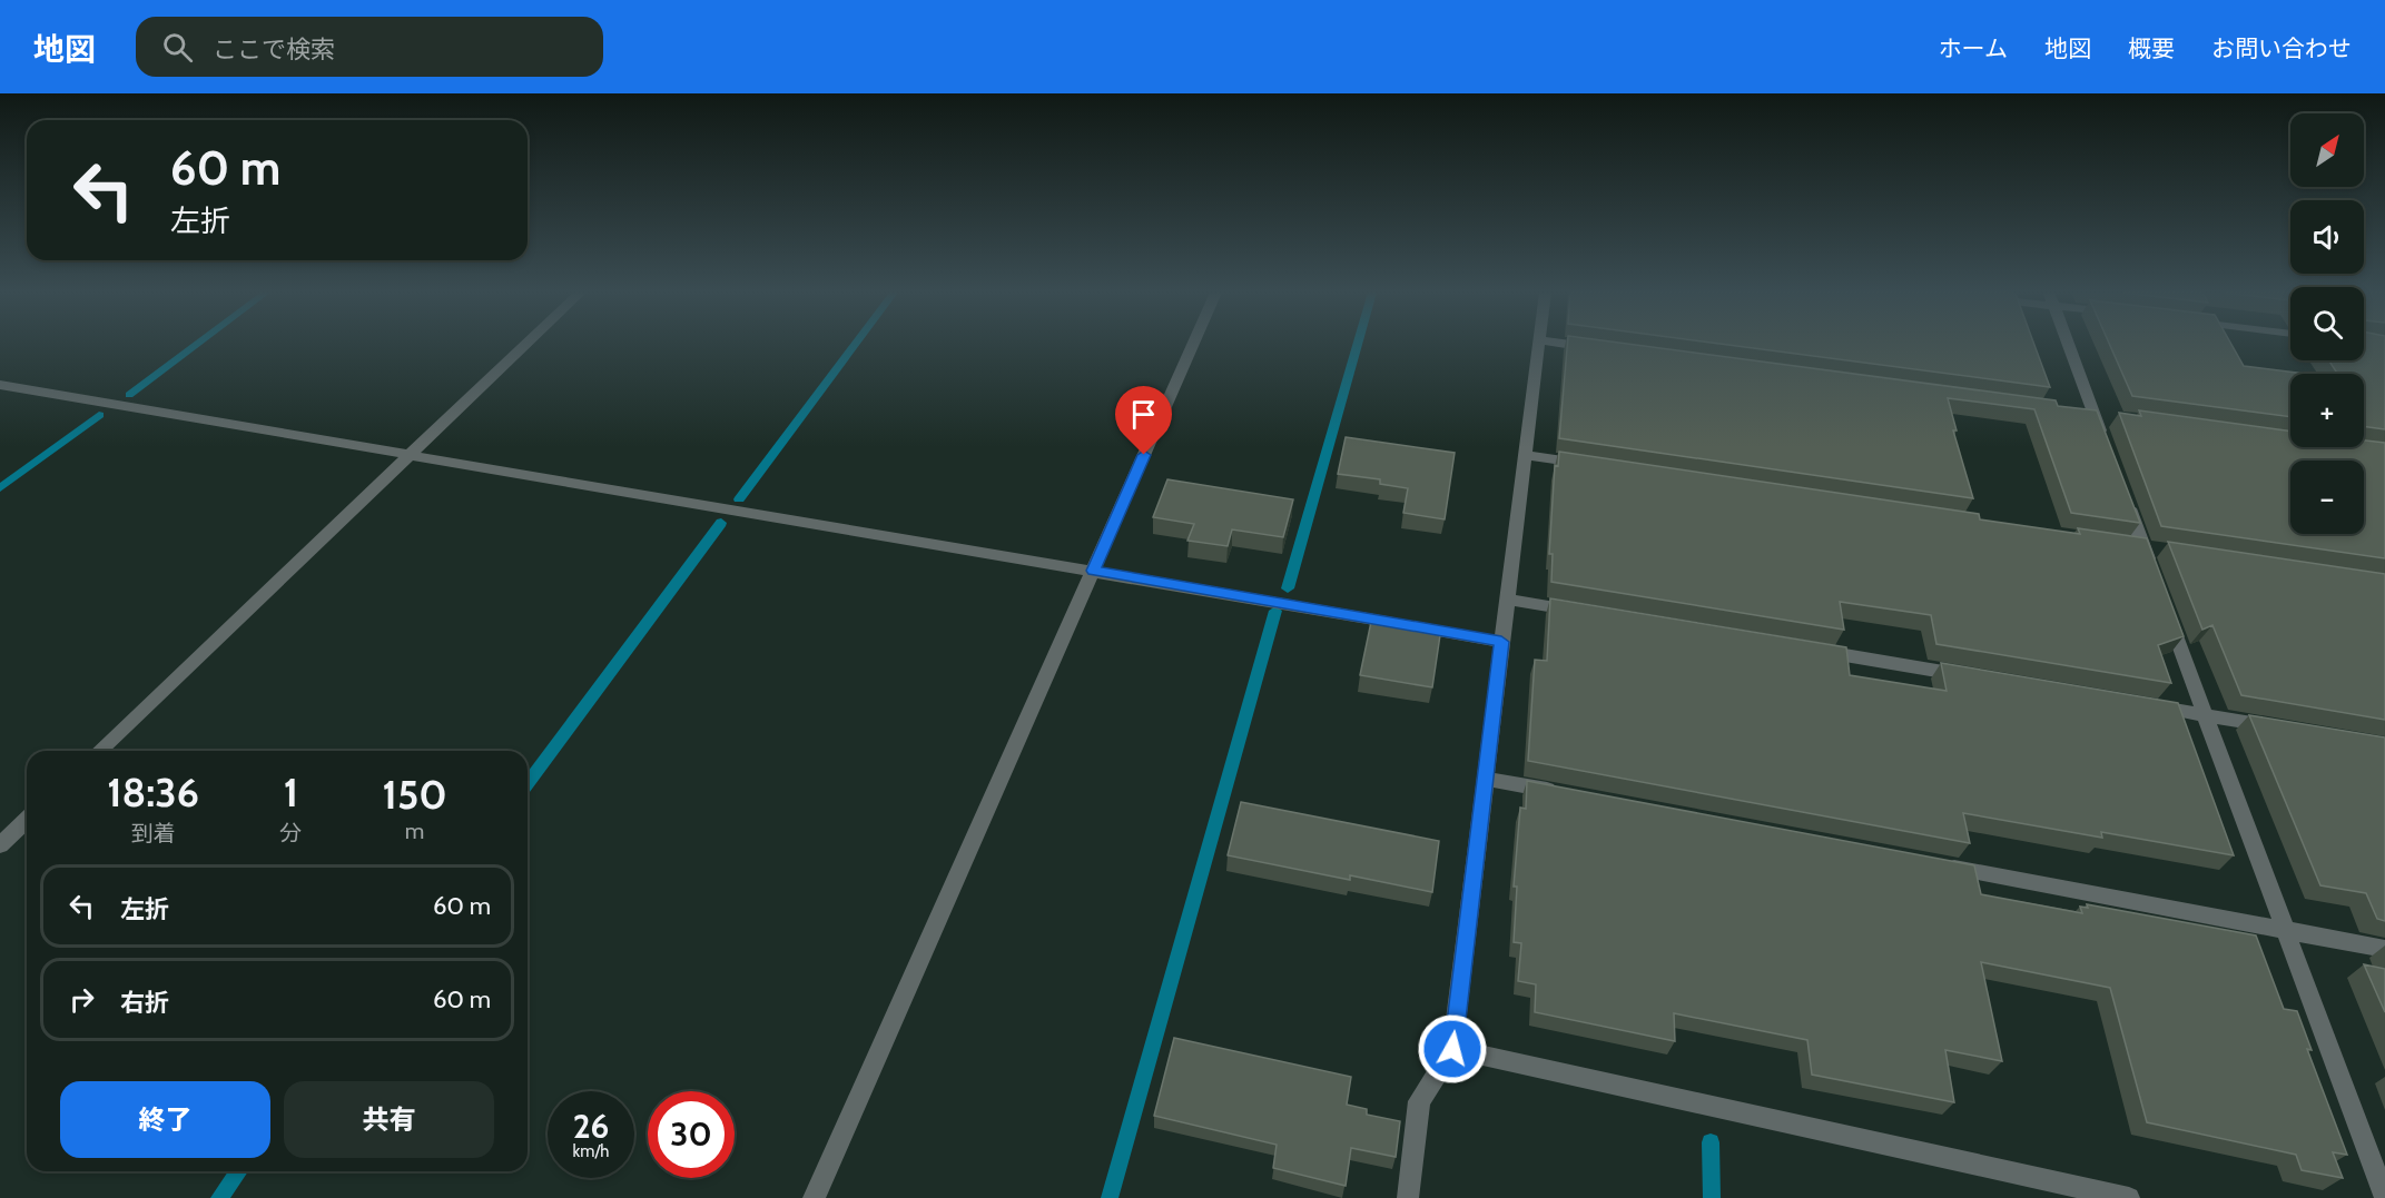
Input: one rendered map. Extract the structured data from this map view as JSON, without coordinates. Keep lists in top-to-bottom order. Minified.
{"north":"top right","page":{"header":"地図","search":"ここで検索","nav":["ホーム","地図","概要","お問い合わせ"],"map_buttons":["+","−"],"turn":["60 m","左折"],"eta":["18:36","到着","1","分","150","m"],"list":[{"name":"左折","value":"60 m"},{"name":"右折","value":"60 m"}],"buttons":["終了","共有"],"speed":"26 km/h","limit":"30"}}
